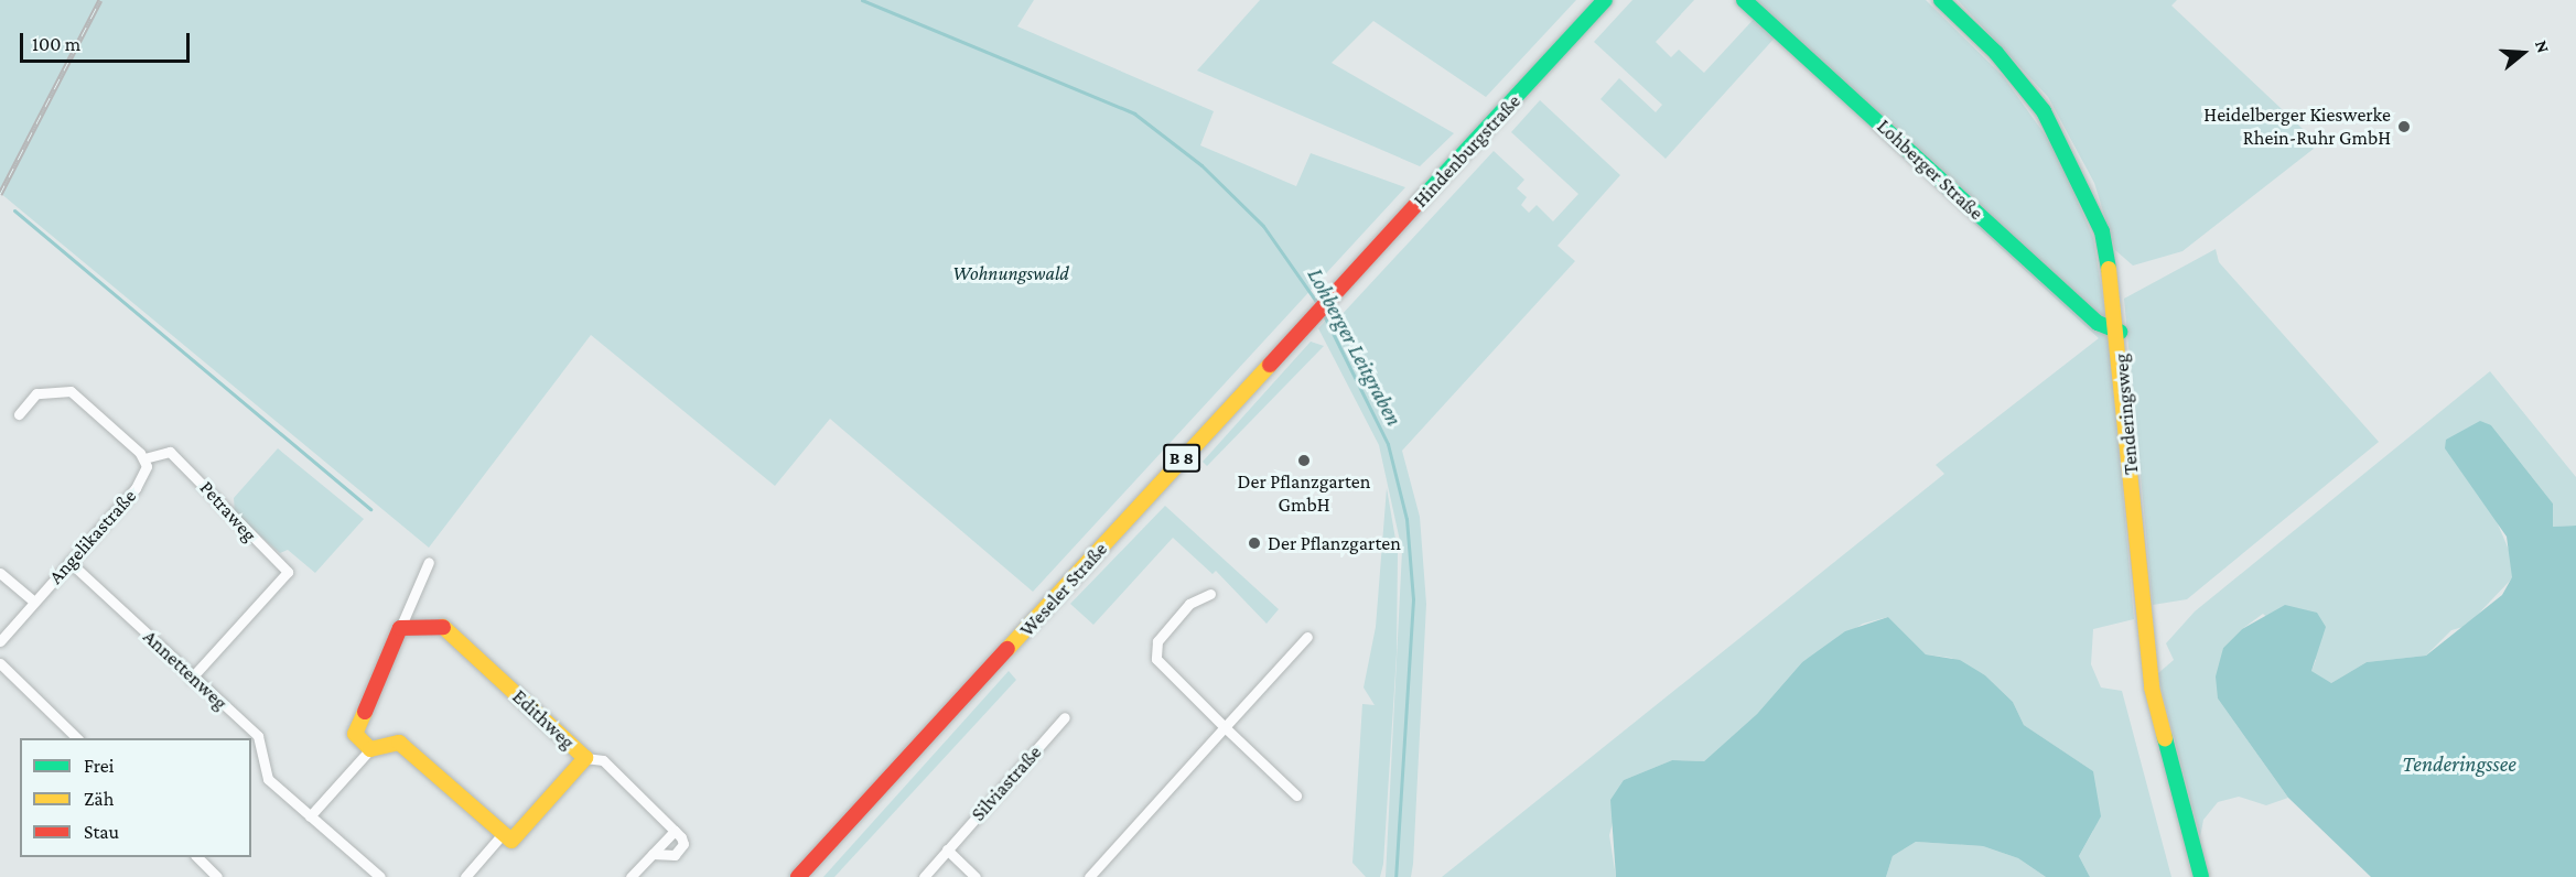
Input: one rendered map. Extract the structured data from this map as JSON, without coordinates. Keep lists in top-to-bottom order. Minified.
{"streets":{"street":["Hindenburgstraße","Lohberger Straße","Tenderingsweg","B 8","Petraweg","Angelikastraße","Weseler Straße","Annettenweg","Edithweg","Silviastraße"]},"crossings":[["Hindenburgstraße","Weseler Straße"],["Lohberger Straße","Tenderingsweg"],["Petraweg","Angelikastraße"],["Petraweg","Annettenweg"],["Angelikastraße","Annettenweg"]],"water":["Lohberger Leitgraben","Tenderingssee"],"parks":["Wohnungswald"],"places":["Heidelberger Kieswerke Rhein-Ruhr GmbH","Der Pflanzgarten GmbH","Der Pflanzgarten"],"legend":["Frei","Zäh","Stau"],"scale_bar":"100 m","north":"right"}
